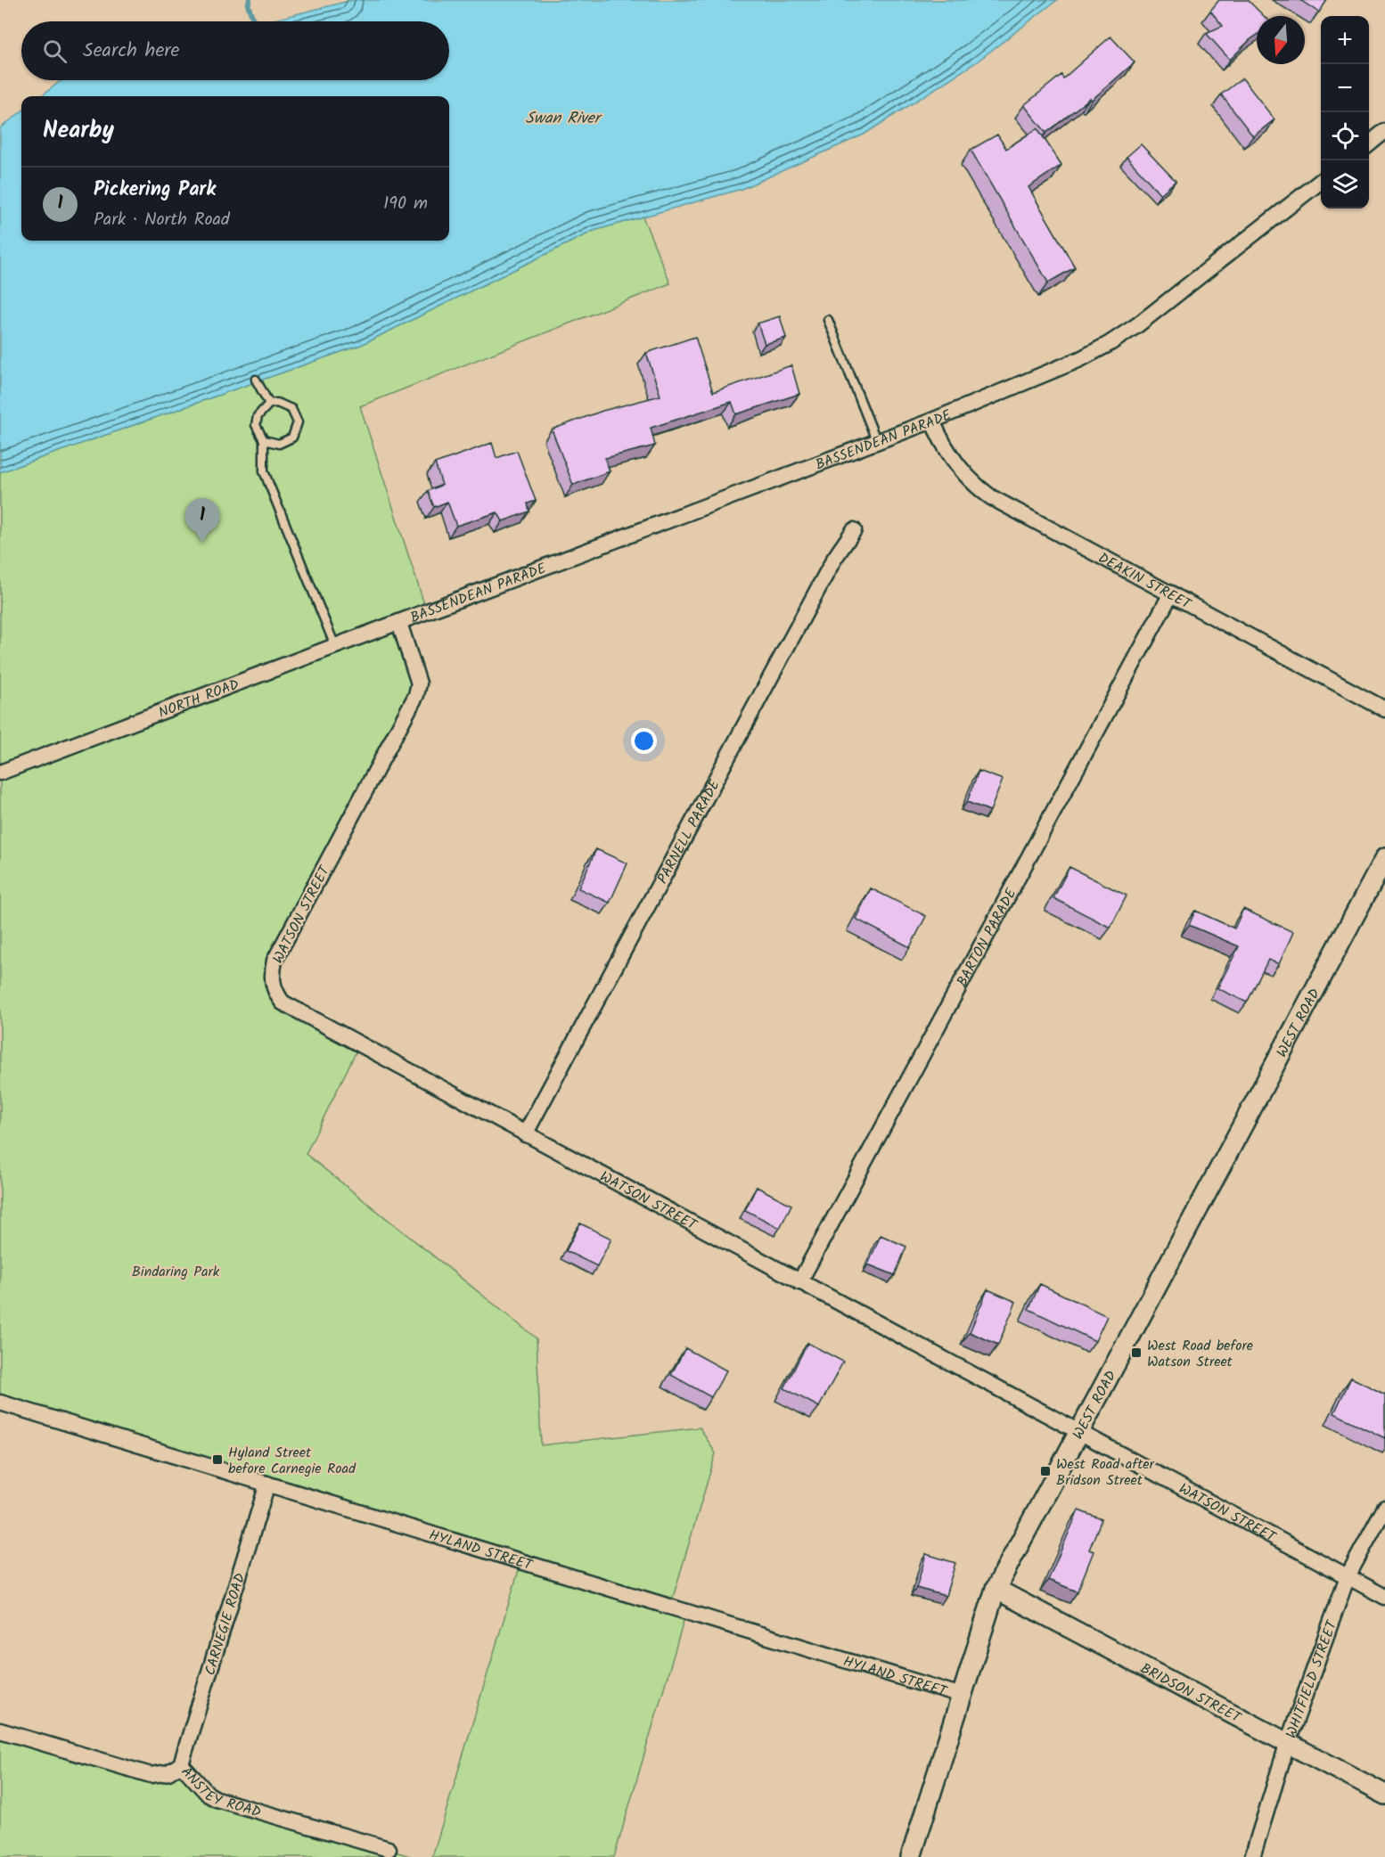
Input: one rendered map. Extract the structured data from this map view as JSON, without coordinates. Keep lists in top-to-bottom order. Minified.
{"streets":{"street":["BASSENDEAN PARADE","DEAKIN STREET","NORTH ROAD","PARNELL PARADE","WATSON STREET","BARTON PARADE","WEST ROAD","HYLAND STREET","CARNEGIE ROAD","WHITFIELD STREET","BRIDSON STREET","ANSTEY ROAD"]},"crossings":[["BASSENDEAN PARADE","DEAKIN STREET"],["BASSENDEAN PARADE","NORTH ROAD"],["BASSENDEAN PARADE","WATSON STREET"],["DEAKIN STREET","BARTON PARADE"],["NORTH ROAD","WATSON STREET"],["PARNELL PARADE","WATSON STREET"],["WATSON STREET","BARTON PARADE"],["WATSON STREET","WEST ROAD"],["WATSON STREET","WHITFIELD STREET"],["WEST ROAD","HYLAND STREET"],["WEST ROAD","BRIDSON STREET"],["HYLAND STREET","CARNEGIE ROAD"],["CARNEGIE ROAD","ANSTEY ROAD"],["WHITFIELD STREET","BRIDSON STREET"]],"water":["Swan River"],"parks":["Bindaring Park"],"places":{"transit":["West Road before Watson Street","Hyland Street before Carnegie Road","West Road after Bridson Street"]},"north":"bottom","page":{"map_buttons":["+","−"],"search":"Search here","heading":"Nearby","list":[{"mark":"1","name":"Pickering Park","note":"Park · North Road","value":"190 m"}],"pins":"1"}}
